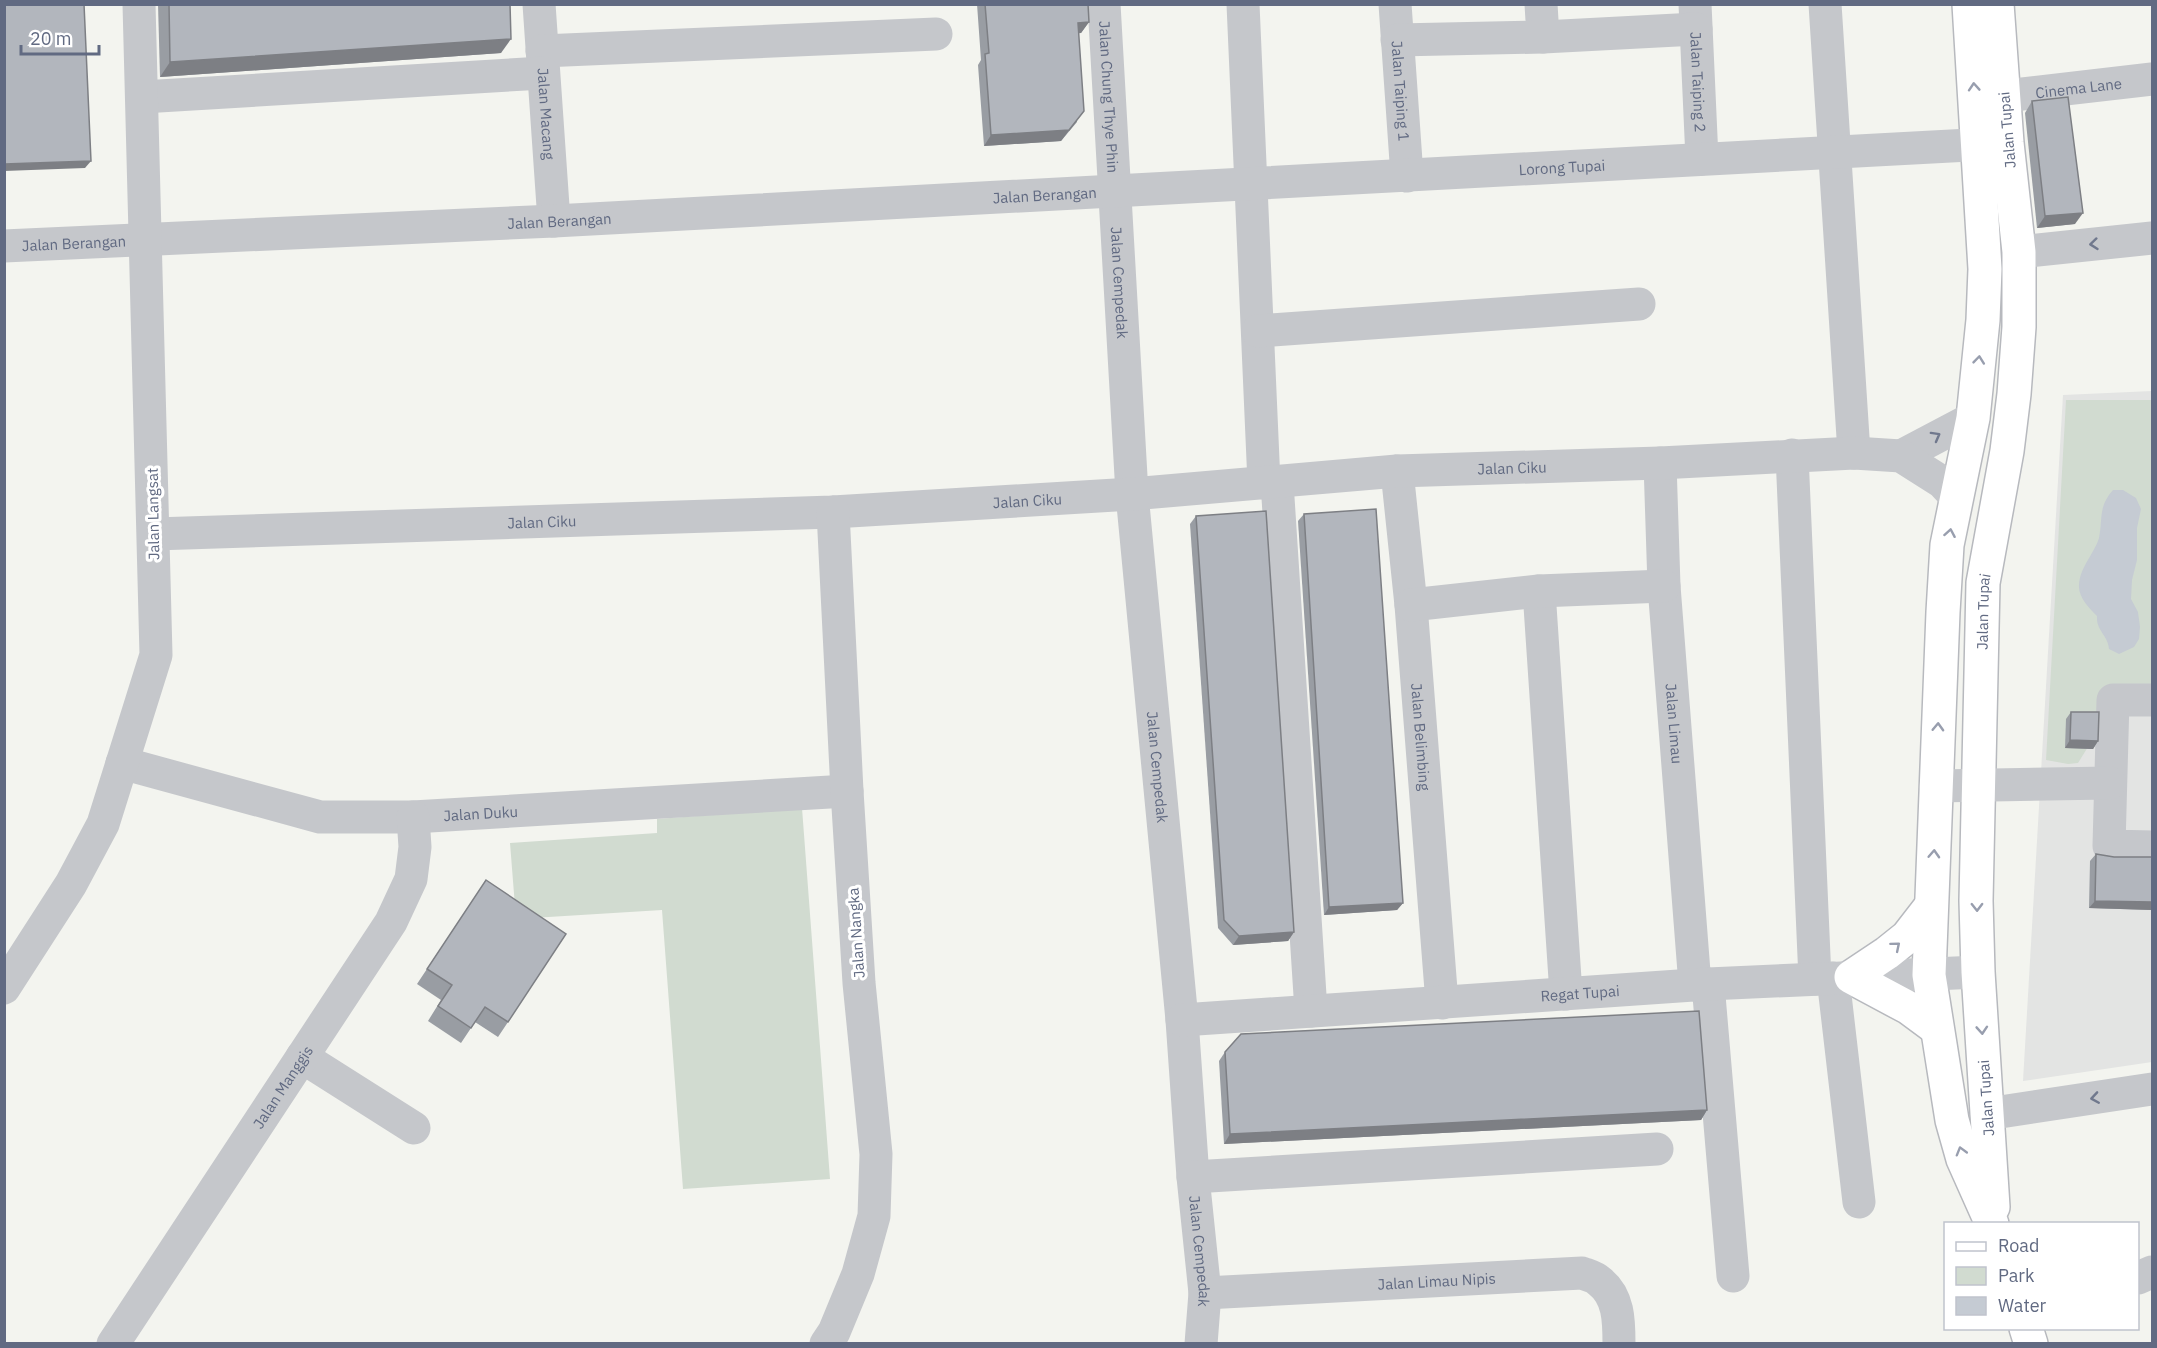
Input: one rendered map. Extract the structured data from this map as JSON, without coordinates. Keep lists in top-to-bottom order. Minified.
{"streets":{"main road":["Jalan Tupai"],"street":["Jalan Taiping 2","Cinema Lane","Jalan Taiping 1","Jalan Chung Thye Phin","Jalan Macang","Lorong Tupai","Jalan Berangan","Jalan Cempedak","Jalan Ciku","Jalan Langsat","Jalan Limau","Jalan Belimbing","Jalan Duku","Jalan Nangka","Regat Tupai","Jalan Manggis","Jalan Limau Nipis"]},"crossings":[["Jalan Taiping 2","Lorong Tupai"],["Cinema Lane","Jalan Tupai"],["Jalan Taiping 1","Lorong Tupai"],["Jalan Chung Thye Phin","Lorong Tupai"],["Jalan Chung Thye Phin","Jalan Berangan"],["Jalan Chung Thye Phin","Jalan Cempedak"],["Jalan Macang","Jalan Berangan"],["Jalan Tupai","Lorong Tupai"],["Jalan Tupai","Regat Tupai"],["Lorong Tupai","Jalan Berangan"],["Lorong Tupai","Jalan Cempedak"],["Jalan Berangan","Jalan Cempedak"],["Jalan Berangan","Jalan Langsat"],["Jalan Cempedak","Jalan Ciku"],["Jalan Cempedak","Regat Tupai"],["Jalan Cempedak","Jalan Limau Nipis"],["Jalan Ciku","Jalan Langsat"],["Jalan Ciku","Jalan Limau"],["Jalan Ciku","Jalan Belimbing"],["Jalan Ciku","Jalan Nangka"],["Jalan Langsat","Jalan Duku"],["Jalan Limau","Regat Tupai"],["Jalan Belimbing","Regat Tupai"],["Jalan Duku","Jalan Nangka"],["Jalan Duku","Jalan Manggis"]],"legend":["Road","Park","Water"],"scale_bar":"20 m"}
